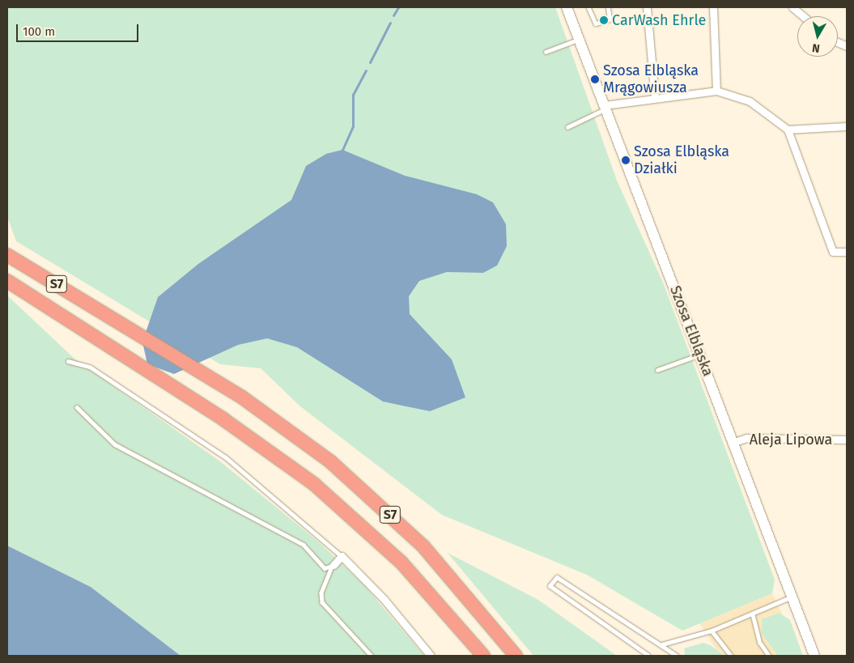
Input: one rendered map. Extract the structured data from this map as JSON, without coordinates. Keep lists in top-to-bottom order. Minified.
{"streets":{"highway":["S7"],"main road":["Szosa Elbląska"],"street":["Aleja Lipowa"]},"crossings":[["Szosa Elbląska","Aleja Lipowa"]],"places":["CarWash Ehrle","Szosa Elbląska Mrągowiusza","Szosa Elbląska Działki"],"scale_bar":"100 m","north":"bottom"}
